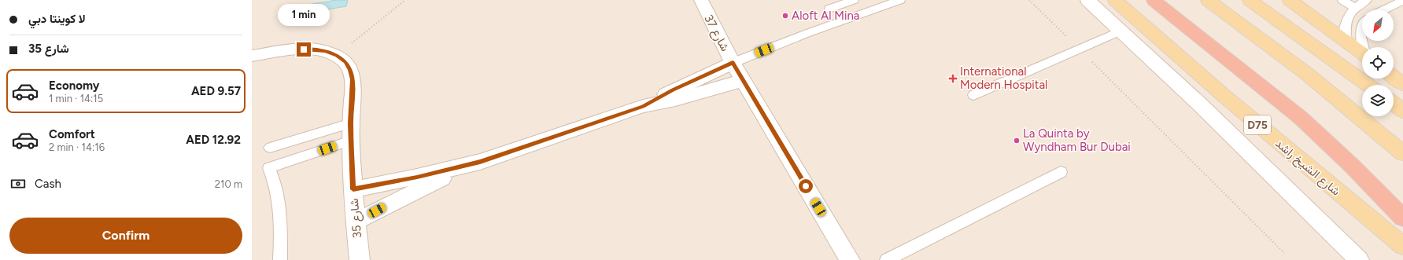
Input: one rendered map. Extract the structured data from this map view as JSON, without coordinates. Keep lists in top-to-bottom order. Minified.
{"streets":{"main road":["D75","شارع الشيخ راشد"],"street":["شارع 37","شارع 35"]},"places":{"other":["Aloft Al Mina","La Quinta by Wyndham Bur Dubai"],"health":["International Modern Hospital"]},"north":"bottom left","page":{"banner":["لا كوينتا دبي","شارع 35"],"bubble":"1 min","list":[{"name":"Economy","note":"1 min · 14:15","value":"AED 9.57"},{"name":"Comfort","note":"2 min · 14:16","value":"AED 12.92"}],"pay":["Cash","210 m"],"buttons":"Confirm"}}
